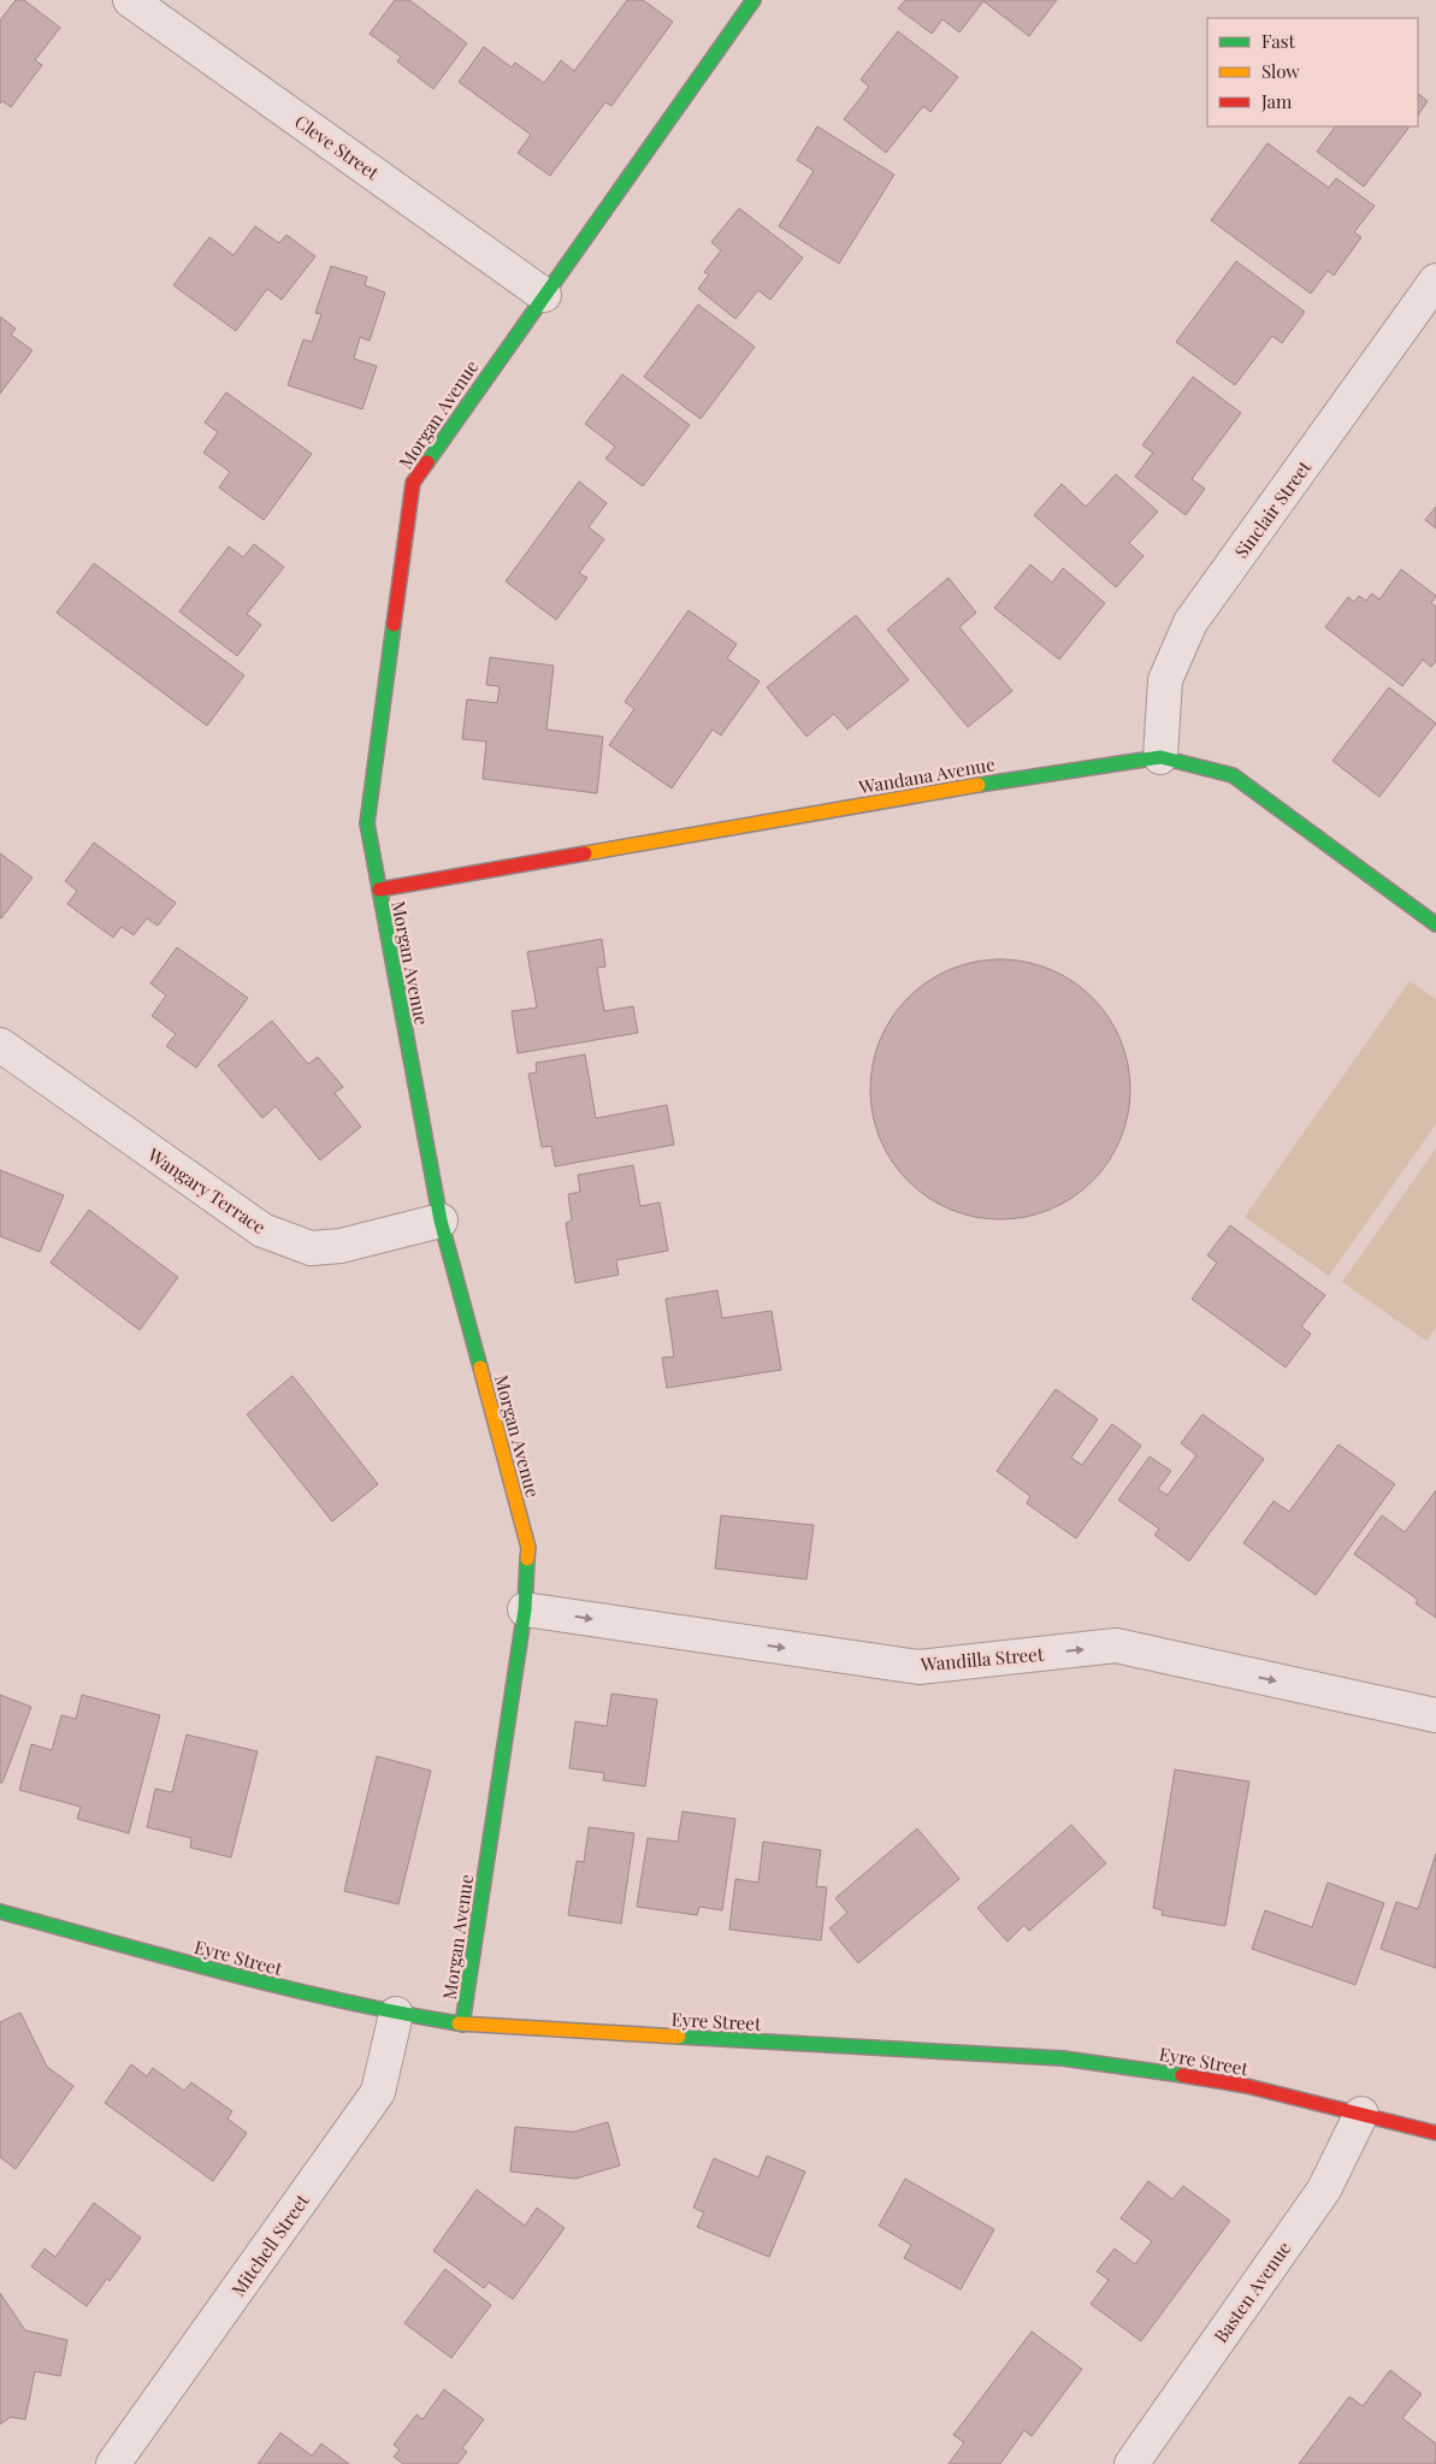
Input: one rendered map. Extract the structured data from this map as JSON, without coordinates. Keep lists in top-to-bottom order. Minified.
{"streets":{"street":["Cleve Street","Morgan Avenue","Sinclair Street","Wandana Avenue","Wangary Terrace","Wandilla Street","Eyre Street","Mitchell Street","Basten Avenue"]},"crossings":[["Cleve Street","Morgan Avenue"],["Morgan Avenue","Wandana Avenue"],["Morgan Avenue","Wangary Terrace"],["Morgan Avenue","Wandilla Street"],["Morgan Avenue","Eyre Street"],["Sinclair Street","Wandana Avenue"],["Eyre Street","Mitchell Street"],["Eyre Street","Basten Avenue"]],"one_way":["Wandilla Street"],"legend":["Fast","Slow","Jam"]}
